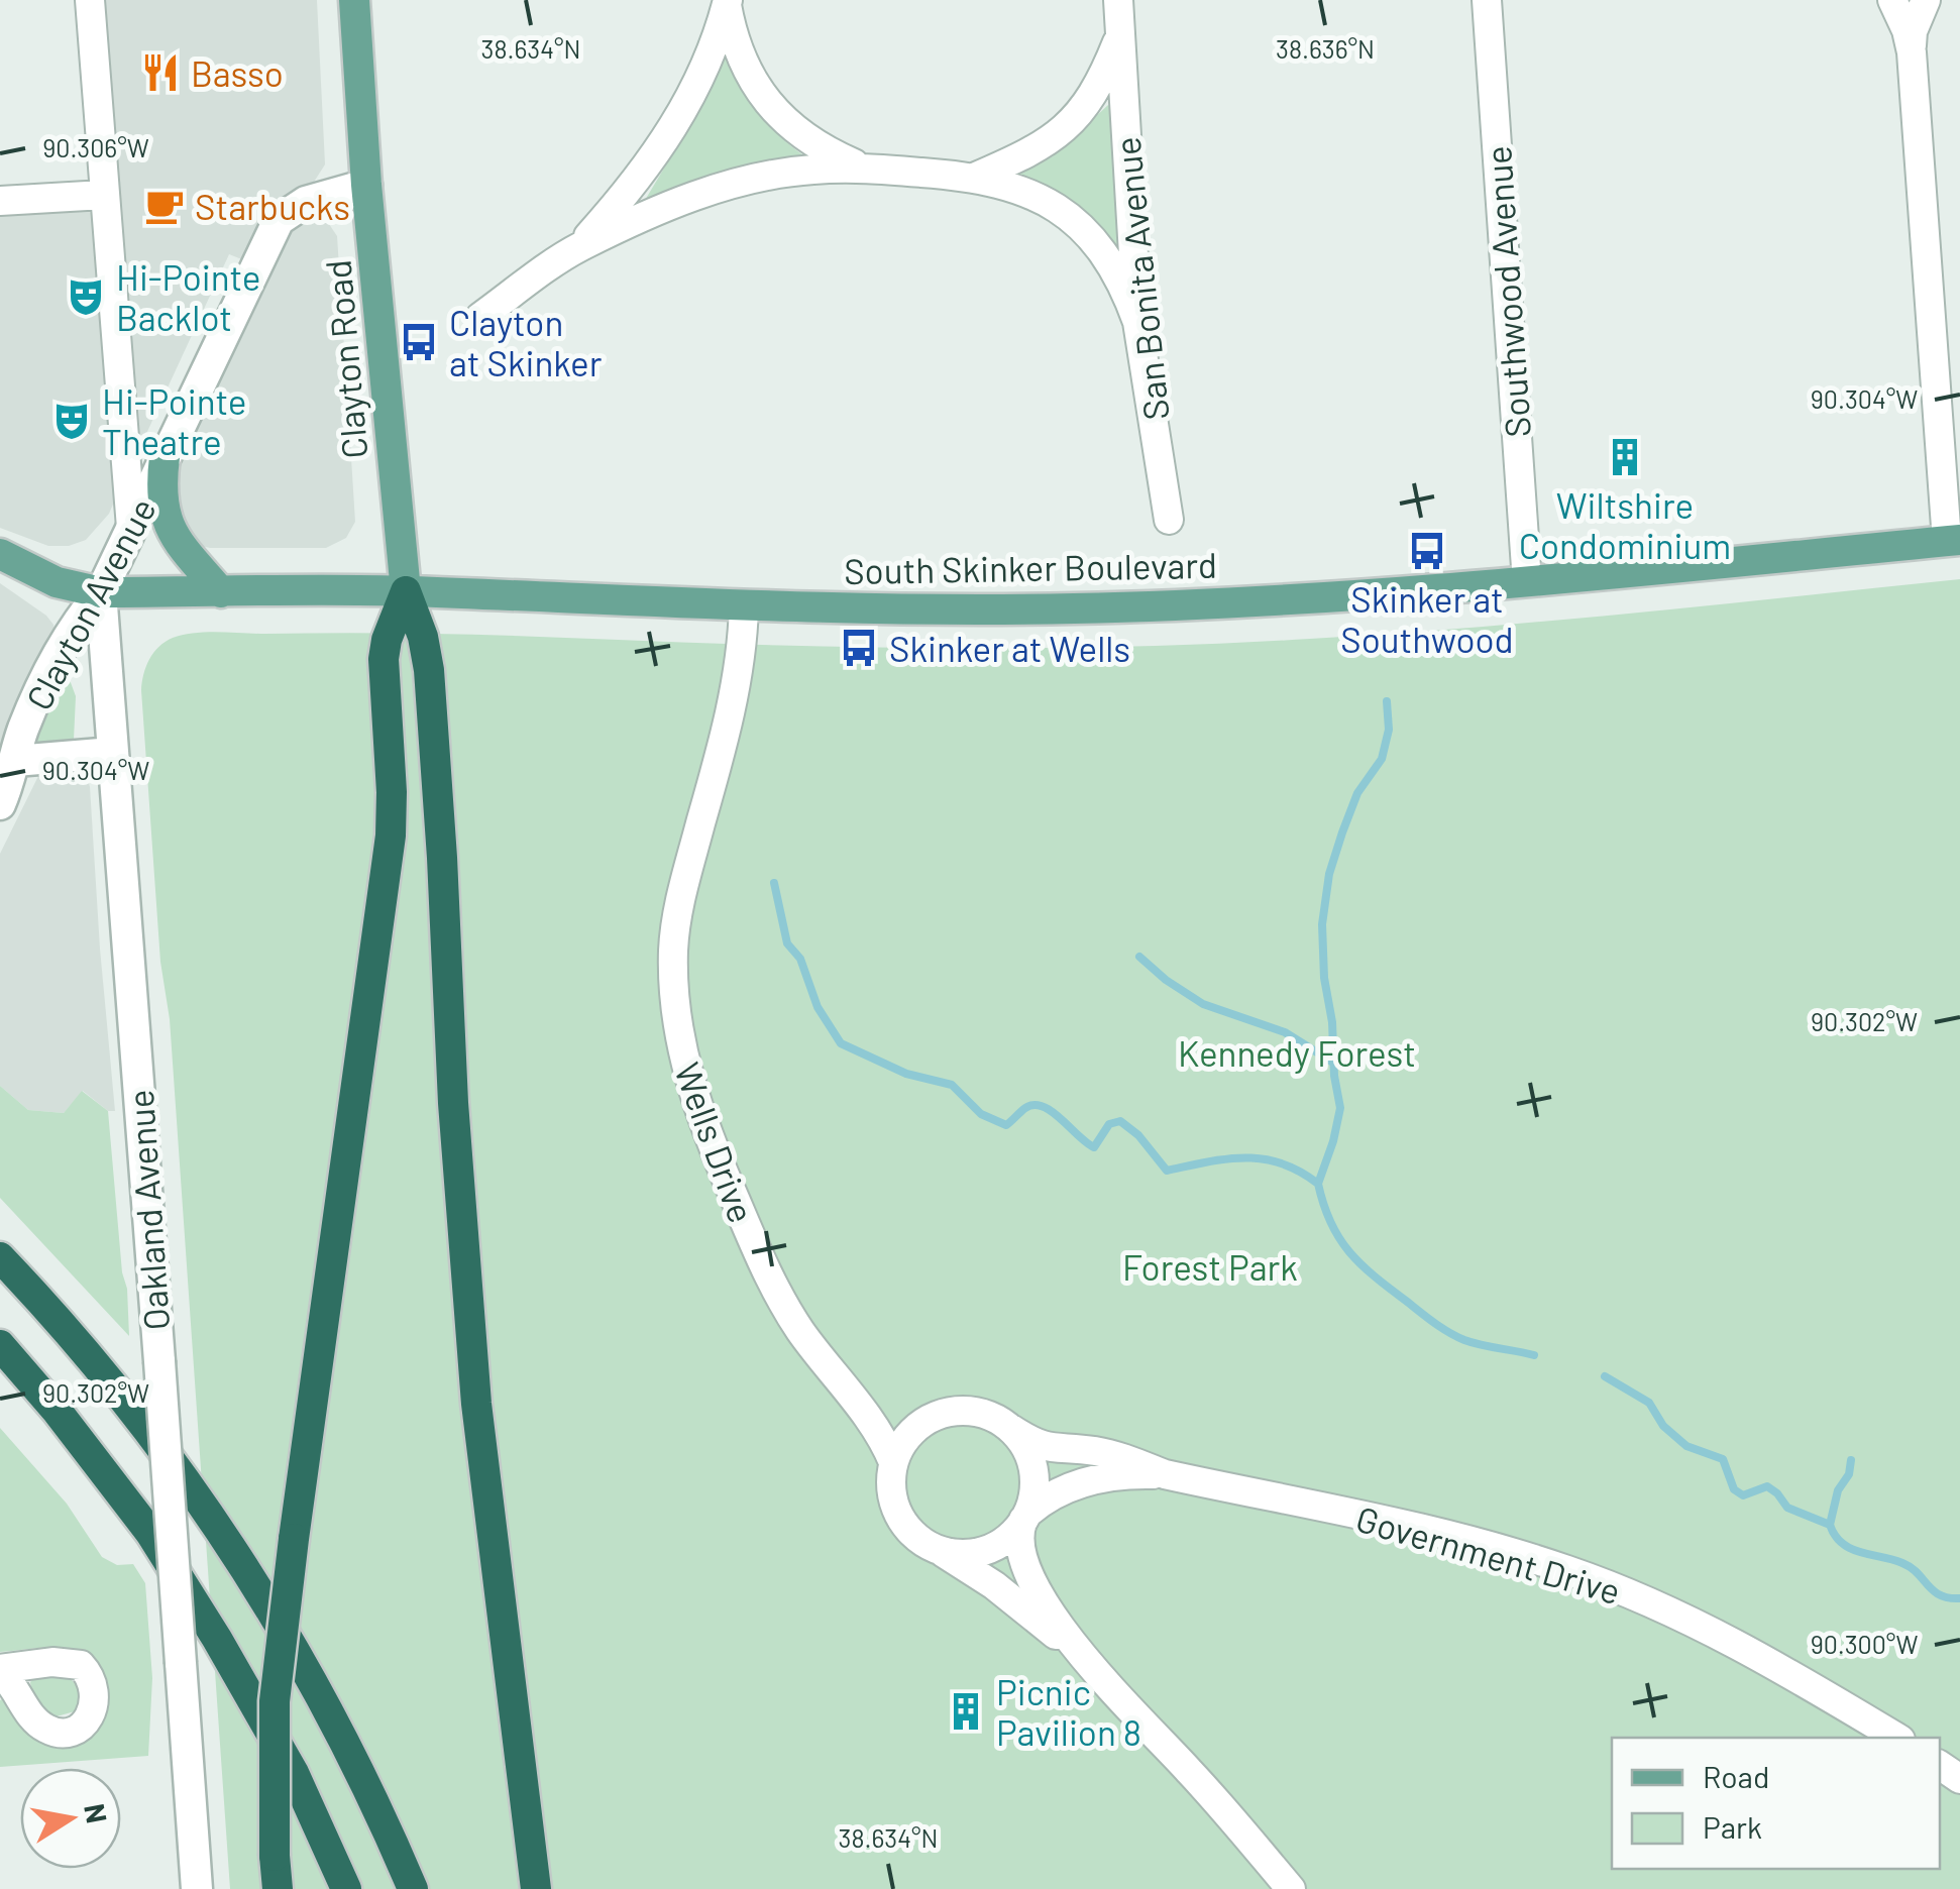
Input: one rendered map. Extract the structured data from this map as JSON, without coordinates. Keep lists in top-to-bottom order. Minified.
{"streets":{"main road":["Clayton Road","South Skinker Boulevard"],"street":["San Bonita Avenue","Southwood Avenue","Clayton Avenue","Wells Drive","Oakland Avenue","Government Drive"]},"crossings":[["Southwood Avenue","South Skinker Boulevard"],["Clayton Road","South Skinker Boulevard"],["Clayton Road","Clayton Avenue"],["South Skinker Boulevard","Clayton Avenue"],["South Skinker Boulevard","Wells Drive"],["South Skinker Boulevard","Oakland Avenue"],["Clayton Avenue","Oakland Avenue"],["Wells Drive","Government Drive"]],"parks":["Kennedy Forest","Forest Park"],"places":{"restaurant":["Basso"],"cafe":["Starbucks"],"theatre":["Hi-Pointe Backlot","Hi-Pointe Theatre"],"bus stop":["Clayton at Skinker","Skinker at Southwood","Skinker at Wells"],"building":["Wiltshire Condominium","Picnic Pavilion 8"]},"legend":["Road","Park"],"north":"right","coordinates":["38.634°N","38.636°N","90.306°W","90.304°W","90.302°W","90.300°W"]}
